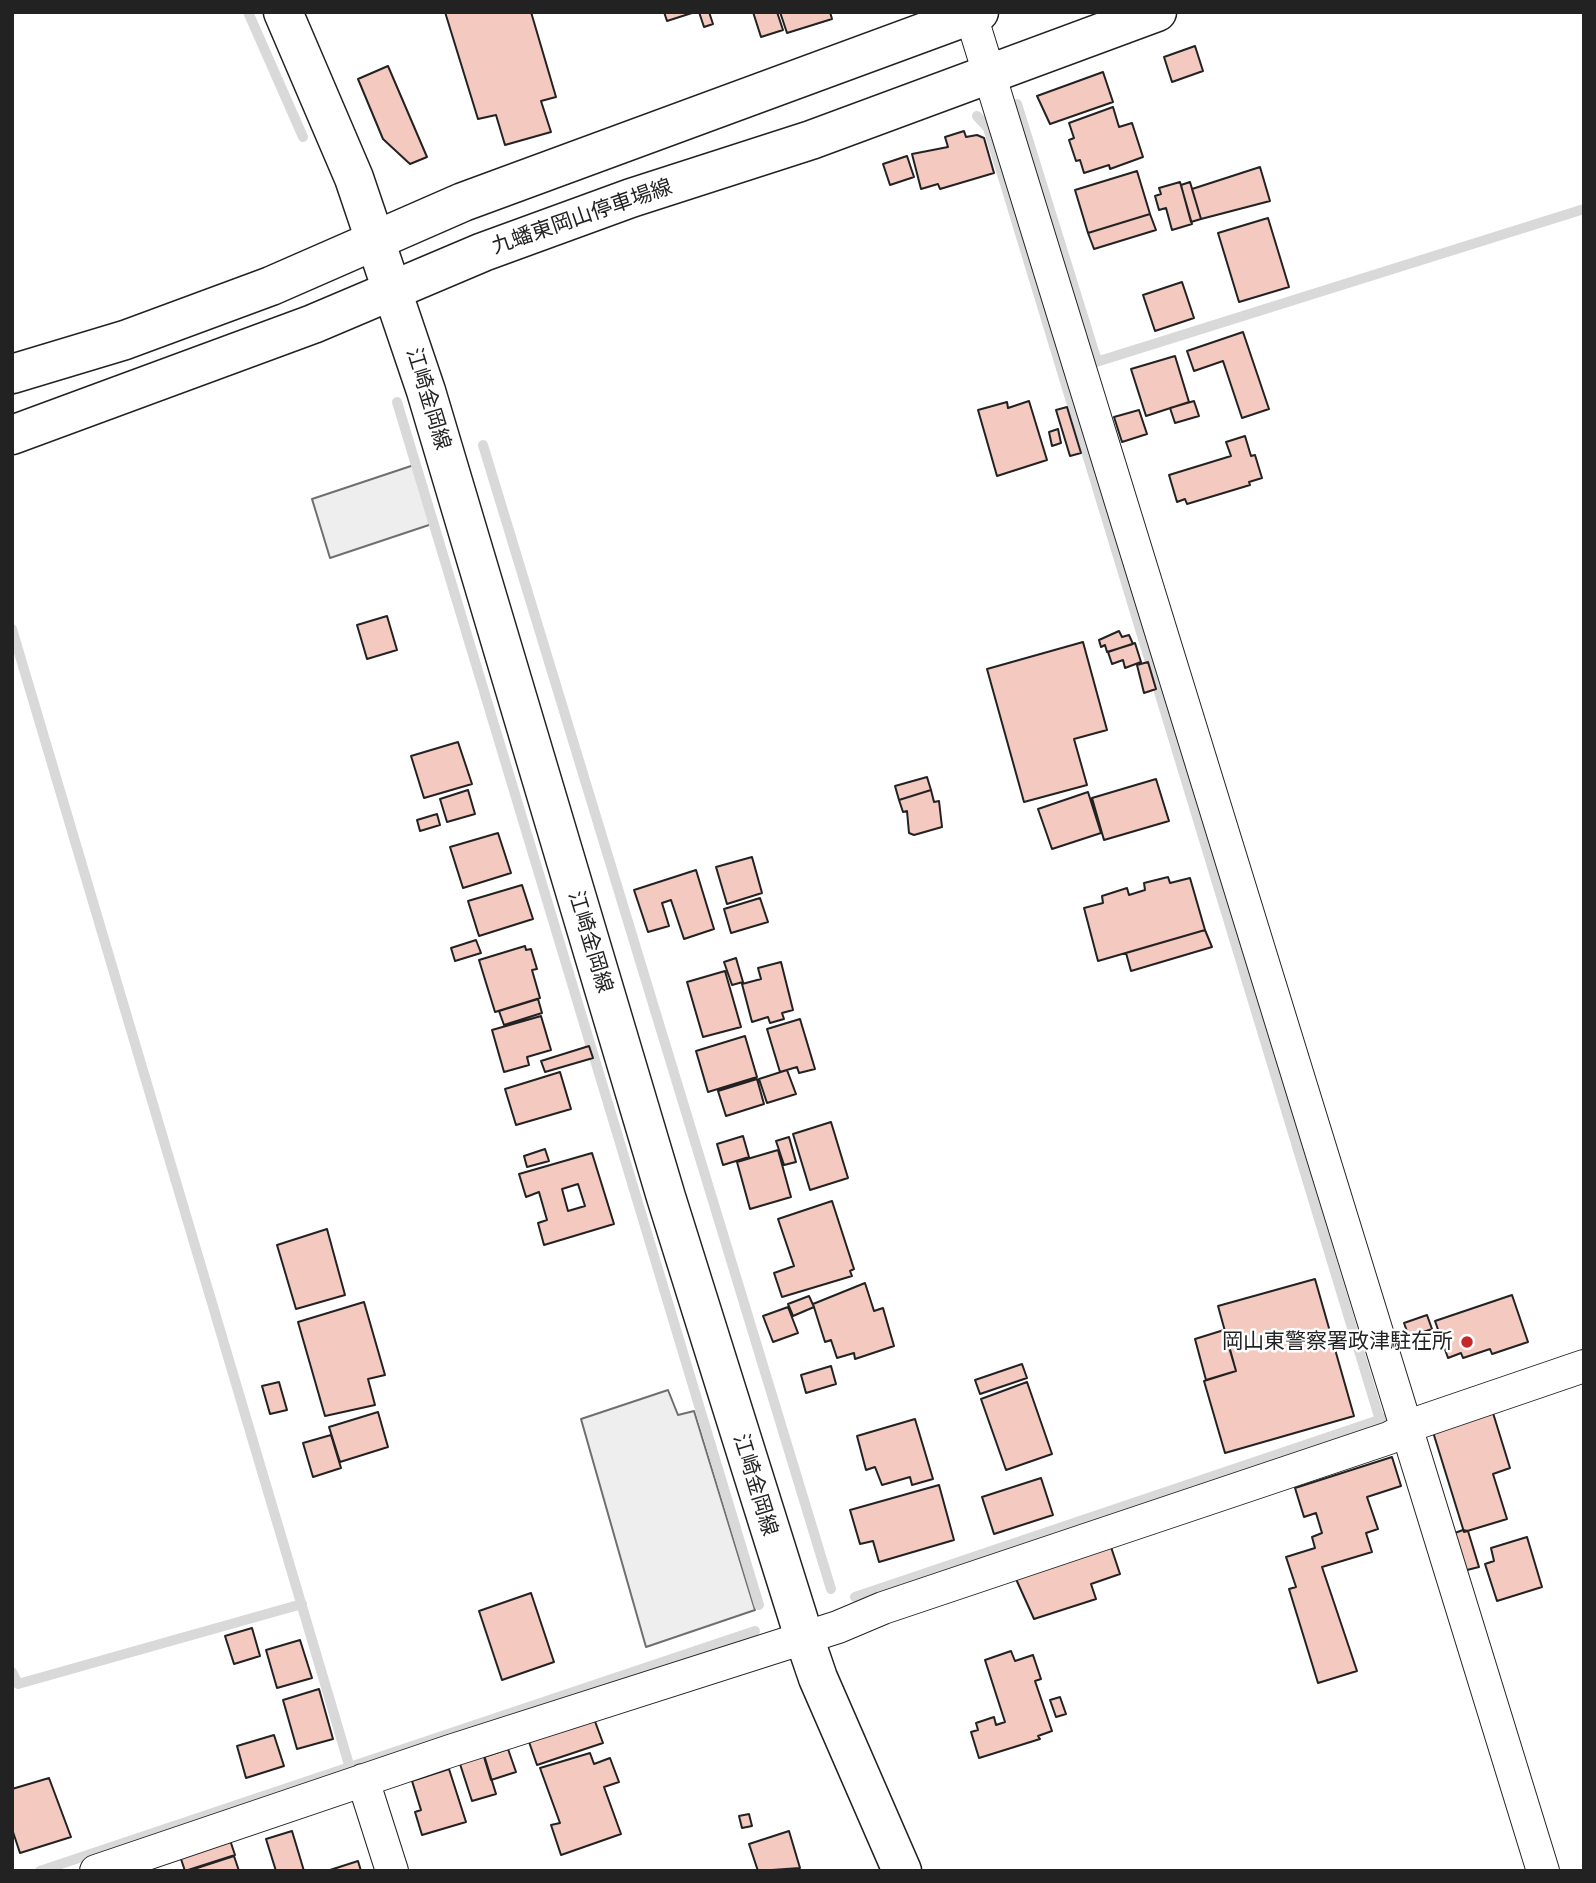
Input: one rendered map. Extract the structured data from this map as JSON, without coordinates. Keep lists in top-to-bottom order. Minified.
{"streets":{"main road":["九蟠東岡山停車場線","江崎金岡線"]},"crossings":[["九蟠東岡山停車場線","江崎金岡線"]],"places":["岡山東警察署政津駐在所"]}
